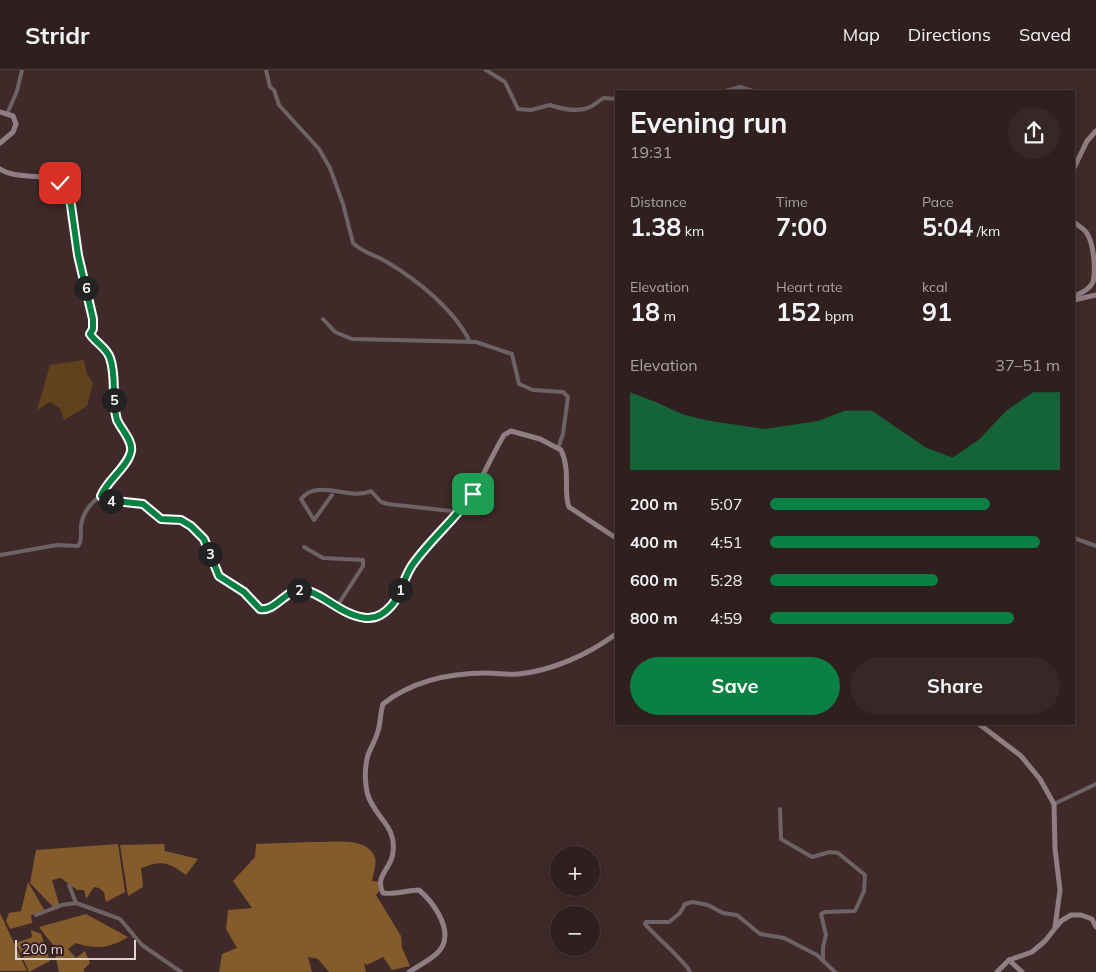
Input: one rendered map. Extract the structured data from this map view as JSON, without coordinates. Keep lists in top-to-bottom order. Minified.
{"scale_bar":"200 m","page":{"header":"Stridr","nav":["Map","Directions","Saved"],"heading":["Evening run","19:31"],"stats":[["Distance","1.38 km"],["Time","7:00"],["Pace","5:04 /km"],["Elevation","18 m"],["Heart rate","152 bpm"],["kcal","91"]],"pins":["6","5","4","3","1","2"],"chart":["Elevation","37–51 m"],"list":[{"name":"200 m","note":"5:07"},{"name":"400 m","note":"4:51"},{"name":"600 m","note":"5:28"},{"name":"800 m","note":"4:59"}],"buttons":["Save","Share"],"map_buttons":["+","−"],"scale":"200 m"}}
